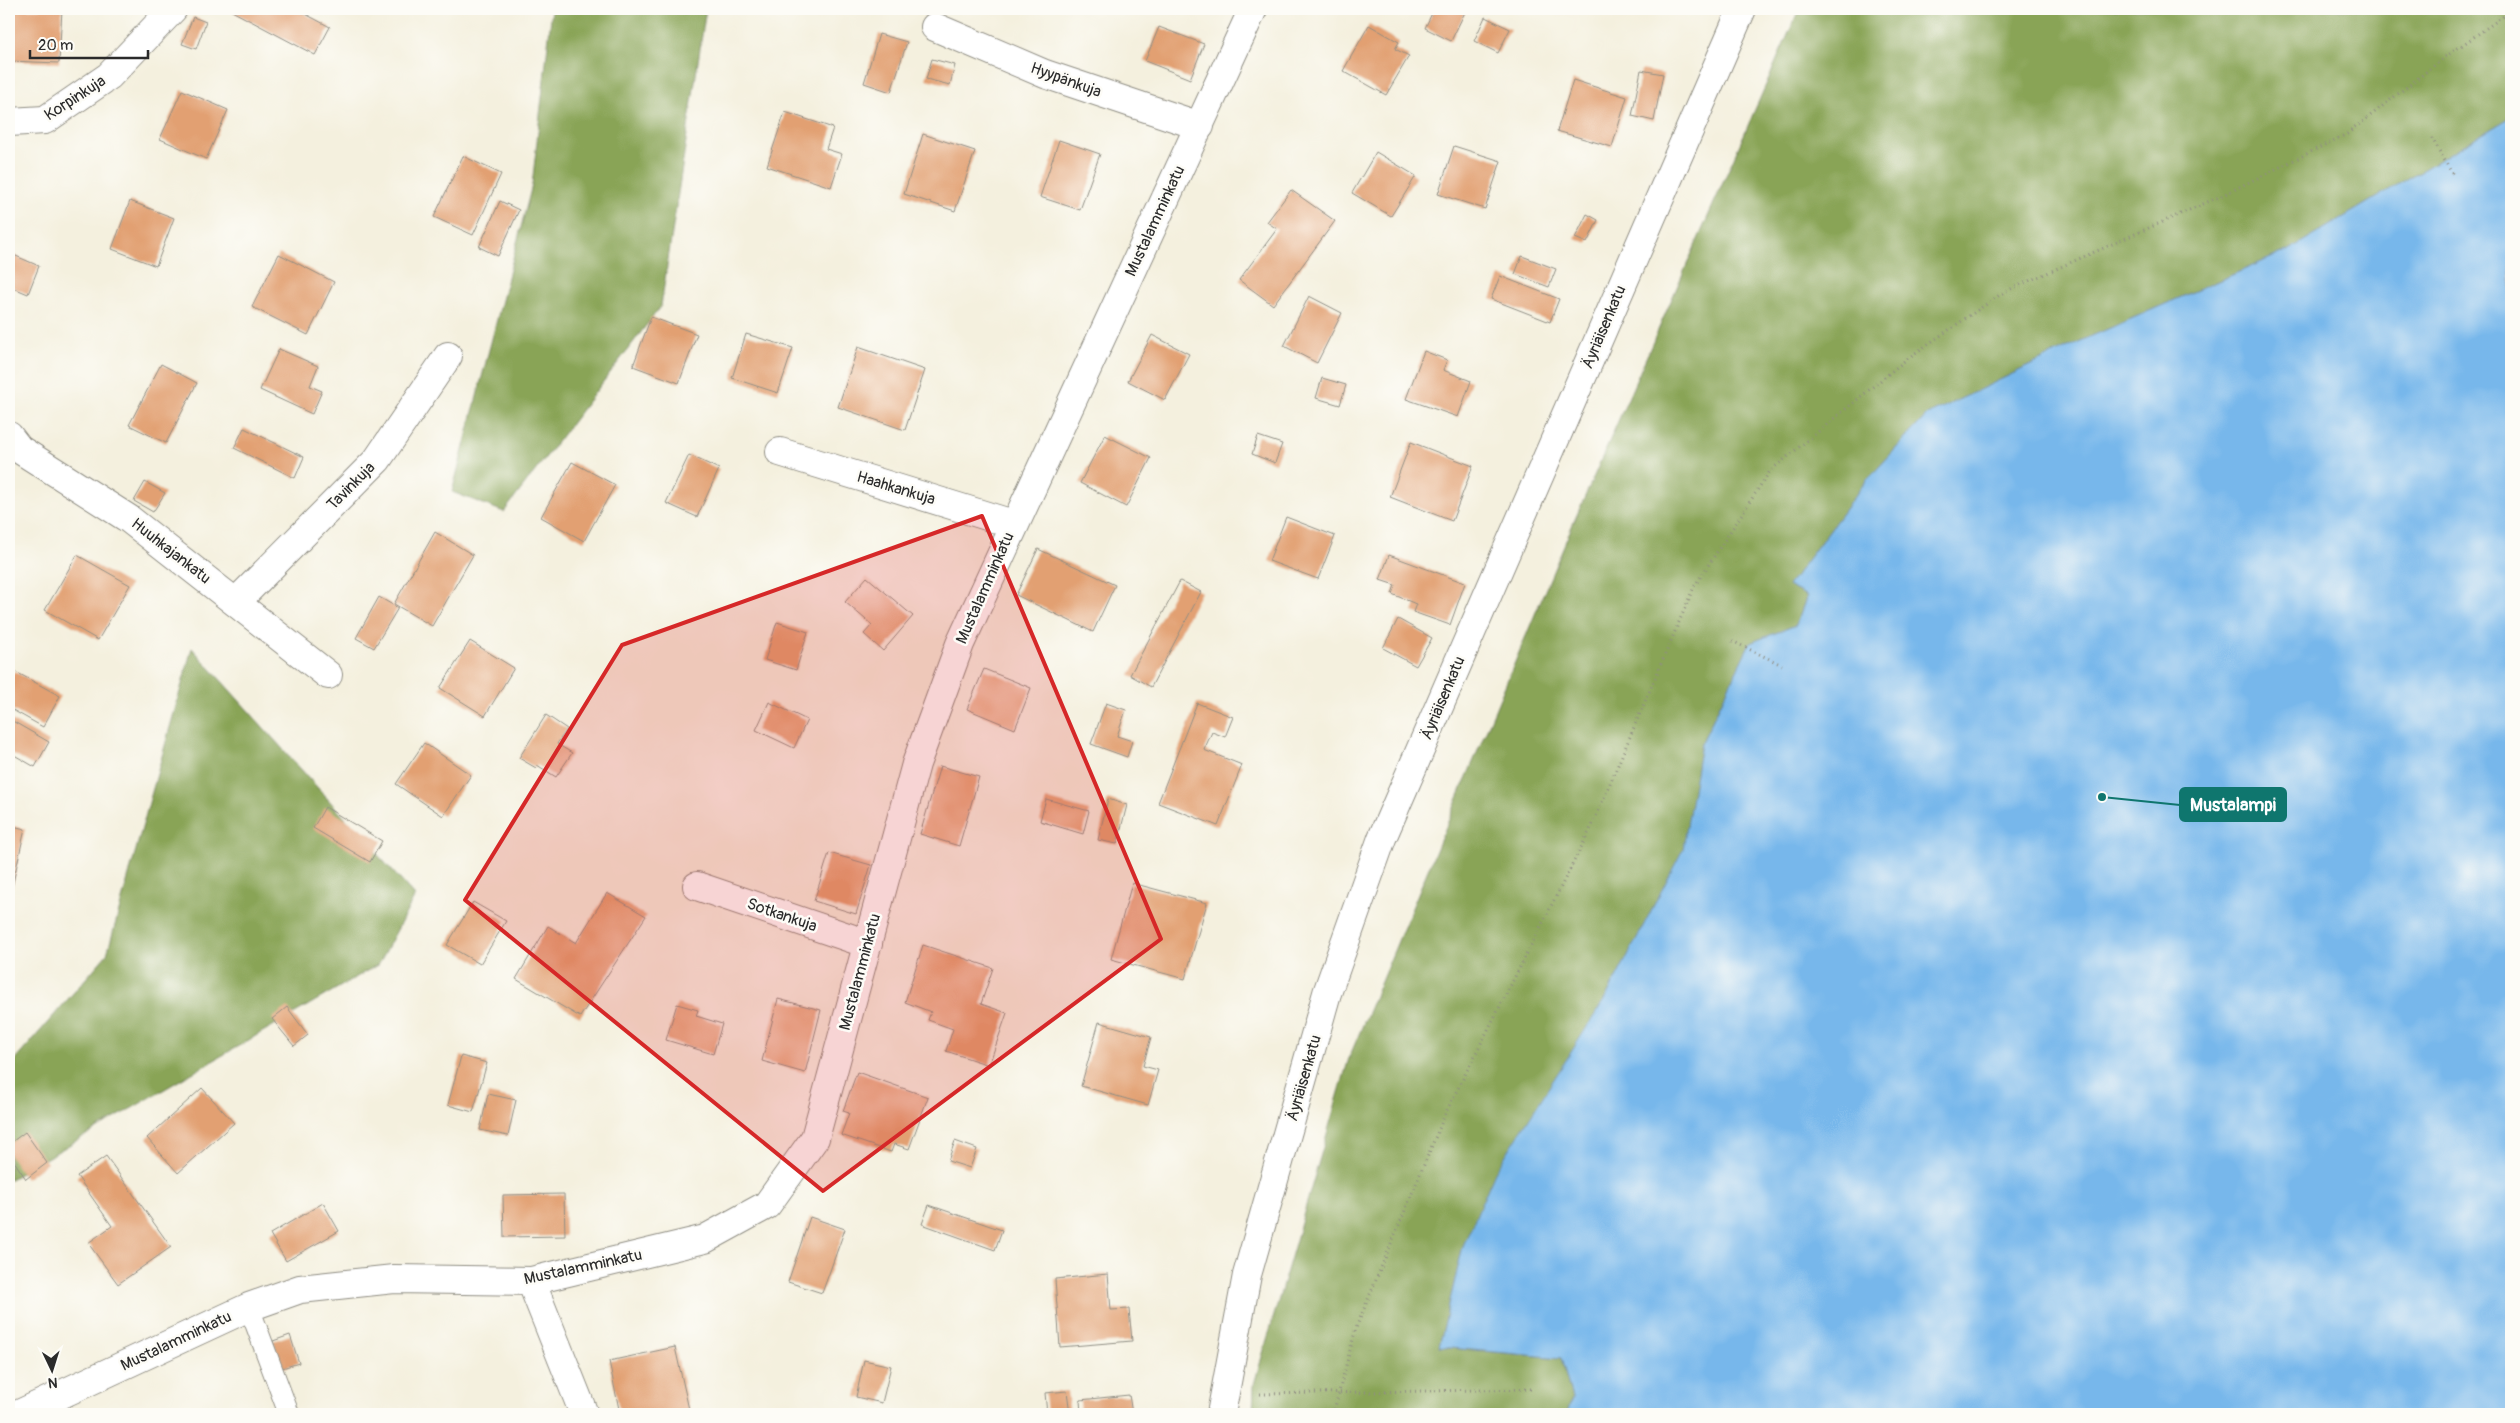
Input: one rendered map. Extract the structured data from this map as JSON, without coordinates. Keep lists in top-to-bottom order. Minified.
{"streets":{"street":["Hyypänkuja","Korpinkuja","Mustalamminkatu","Äyriäisenkatu","Tavinkuja","Haahkankuja","Huuhkajankatu","Sotkankuja"]},"crossings":[["Hyypänkuja","Mustalamminkatu"],["Mustalamminkatu","Haahkankuja"],["Mustalamminkatu","Sotkankuja"],["Tavinkuja","Huuhkajankatu"]],"places":["Mustalampi"],"scale_bar":"20 m","north":"bottom"}
